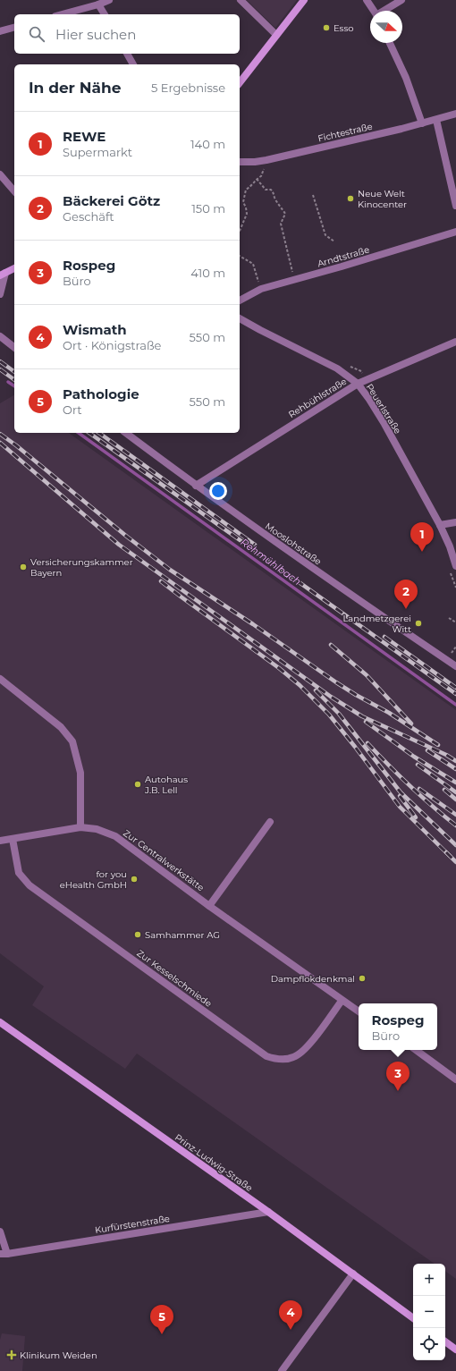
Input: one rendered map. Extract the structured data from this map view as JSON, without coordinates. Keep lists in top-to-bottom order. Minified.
{"streets":{"main road":["Prinz-Ludwig-Straße"],"street":["Fichtestraße","Arndtstraße","Rehbühlstraße","Peuerlstraße","Mooslohstraße","Zur Centralwerkstätte","Zur Kesselschmiede","Kurfürstenstraße"]},"crossings":[["Rehbühlstraße","Peuerlstraße"],["Rehbühlstraße","Mooslohstraße"],["Zur Centralwerkstätte","Zur Kesselschmiede"],["Prinz-Ludwig-Straße","Kurfürstenstraße"]],"water":["Rehmühlbach"],"places":{"other":["Esso","Neue Welt Kinocenter","Versicherungskammer Bayern","Landmetzgerei Witt","Autohaus J.B. Lell","for you eHealth GmbH","Samhammer AG","Dampflokdenkmal"],"health":["Klinikum Weiden"]},"north":"right","page":{"search":"Hier suchen","heading":["In der Nähe","5 Ergebnisse"],"list":[{"mark":"1","name":"REWE","note":"Supermarkt","value":"140 m"},{"mark":"2","name":"Bäckerei Götz","note":"Geschäft","value":"150 m"},{"mark":"3","name":"Rospeg","note":"Büro","value":"410 m"},{"mark":"4","name":"Wismath","note":"Ort · Königstraße","value":"550 m"},{"mark":"5","name":"Pathologie","note":"Ort","value":"550 m"}],"pins":["1","2","3","4","5"],"popup":["Rospeg","Büro"],"map_buttons":["+","−"]}}
